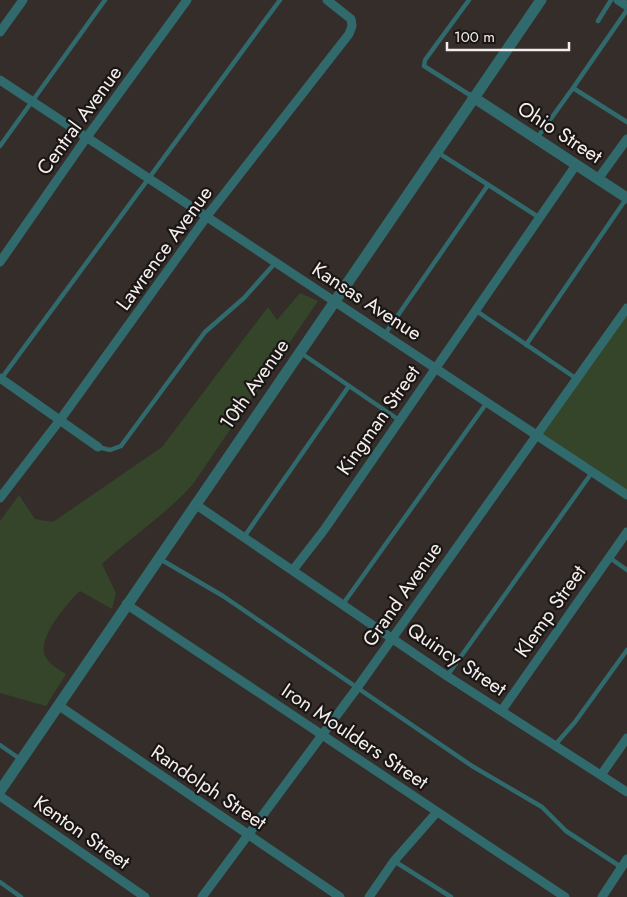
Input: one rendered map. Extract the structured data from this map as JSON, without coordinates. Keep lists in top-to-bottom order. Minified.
{"streets":{"street":["Central Avenue","Ohio Street","Lawrence Avenue","Kansas Avenue","10th Avenue","Kingman Street","Grand Avenue","Klemp Street","Quincy Street","Iron Moulders Street","Randolph Street","Kenton Street"]},"crossings":[["Central Avenue","Kansas Avenue"],["Ohio Street","10th Avenue"],["Ohio Street","Kingman Street"],["Lawrence Avenue","Kansas Avenue"],["Kansas Avenue","10th Avenue"],["Kansas Avenue","Kingman Street"],["Kansas Avenue","Grand Avenue"],["10th Avenue","Quincy Street"],["10th Avenue","Iron Moulders Street"],["10th Avenue","Randolph Street"],["Kingman Street","Quincy Street"],["Grand Avenue","Quincy Street"],["Grand Avenue","Iron Moulders Street"],["Grand Avenue","Randolph Street"],["Klemp Street","Quincy Street"]],"scale_bar":"100 m"}
